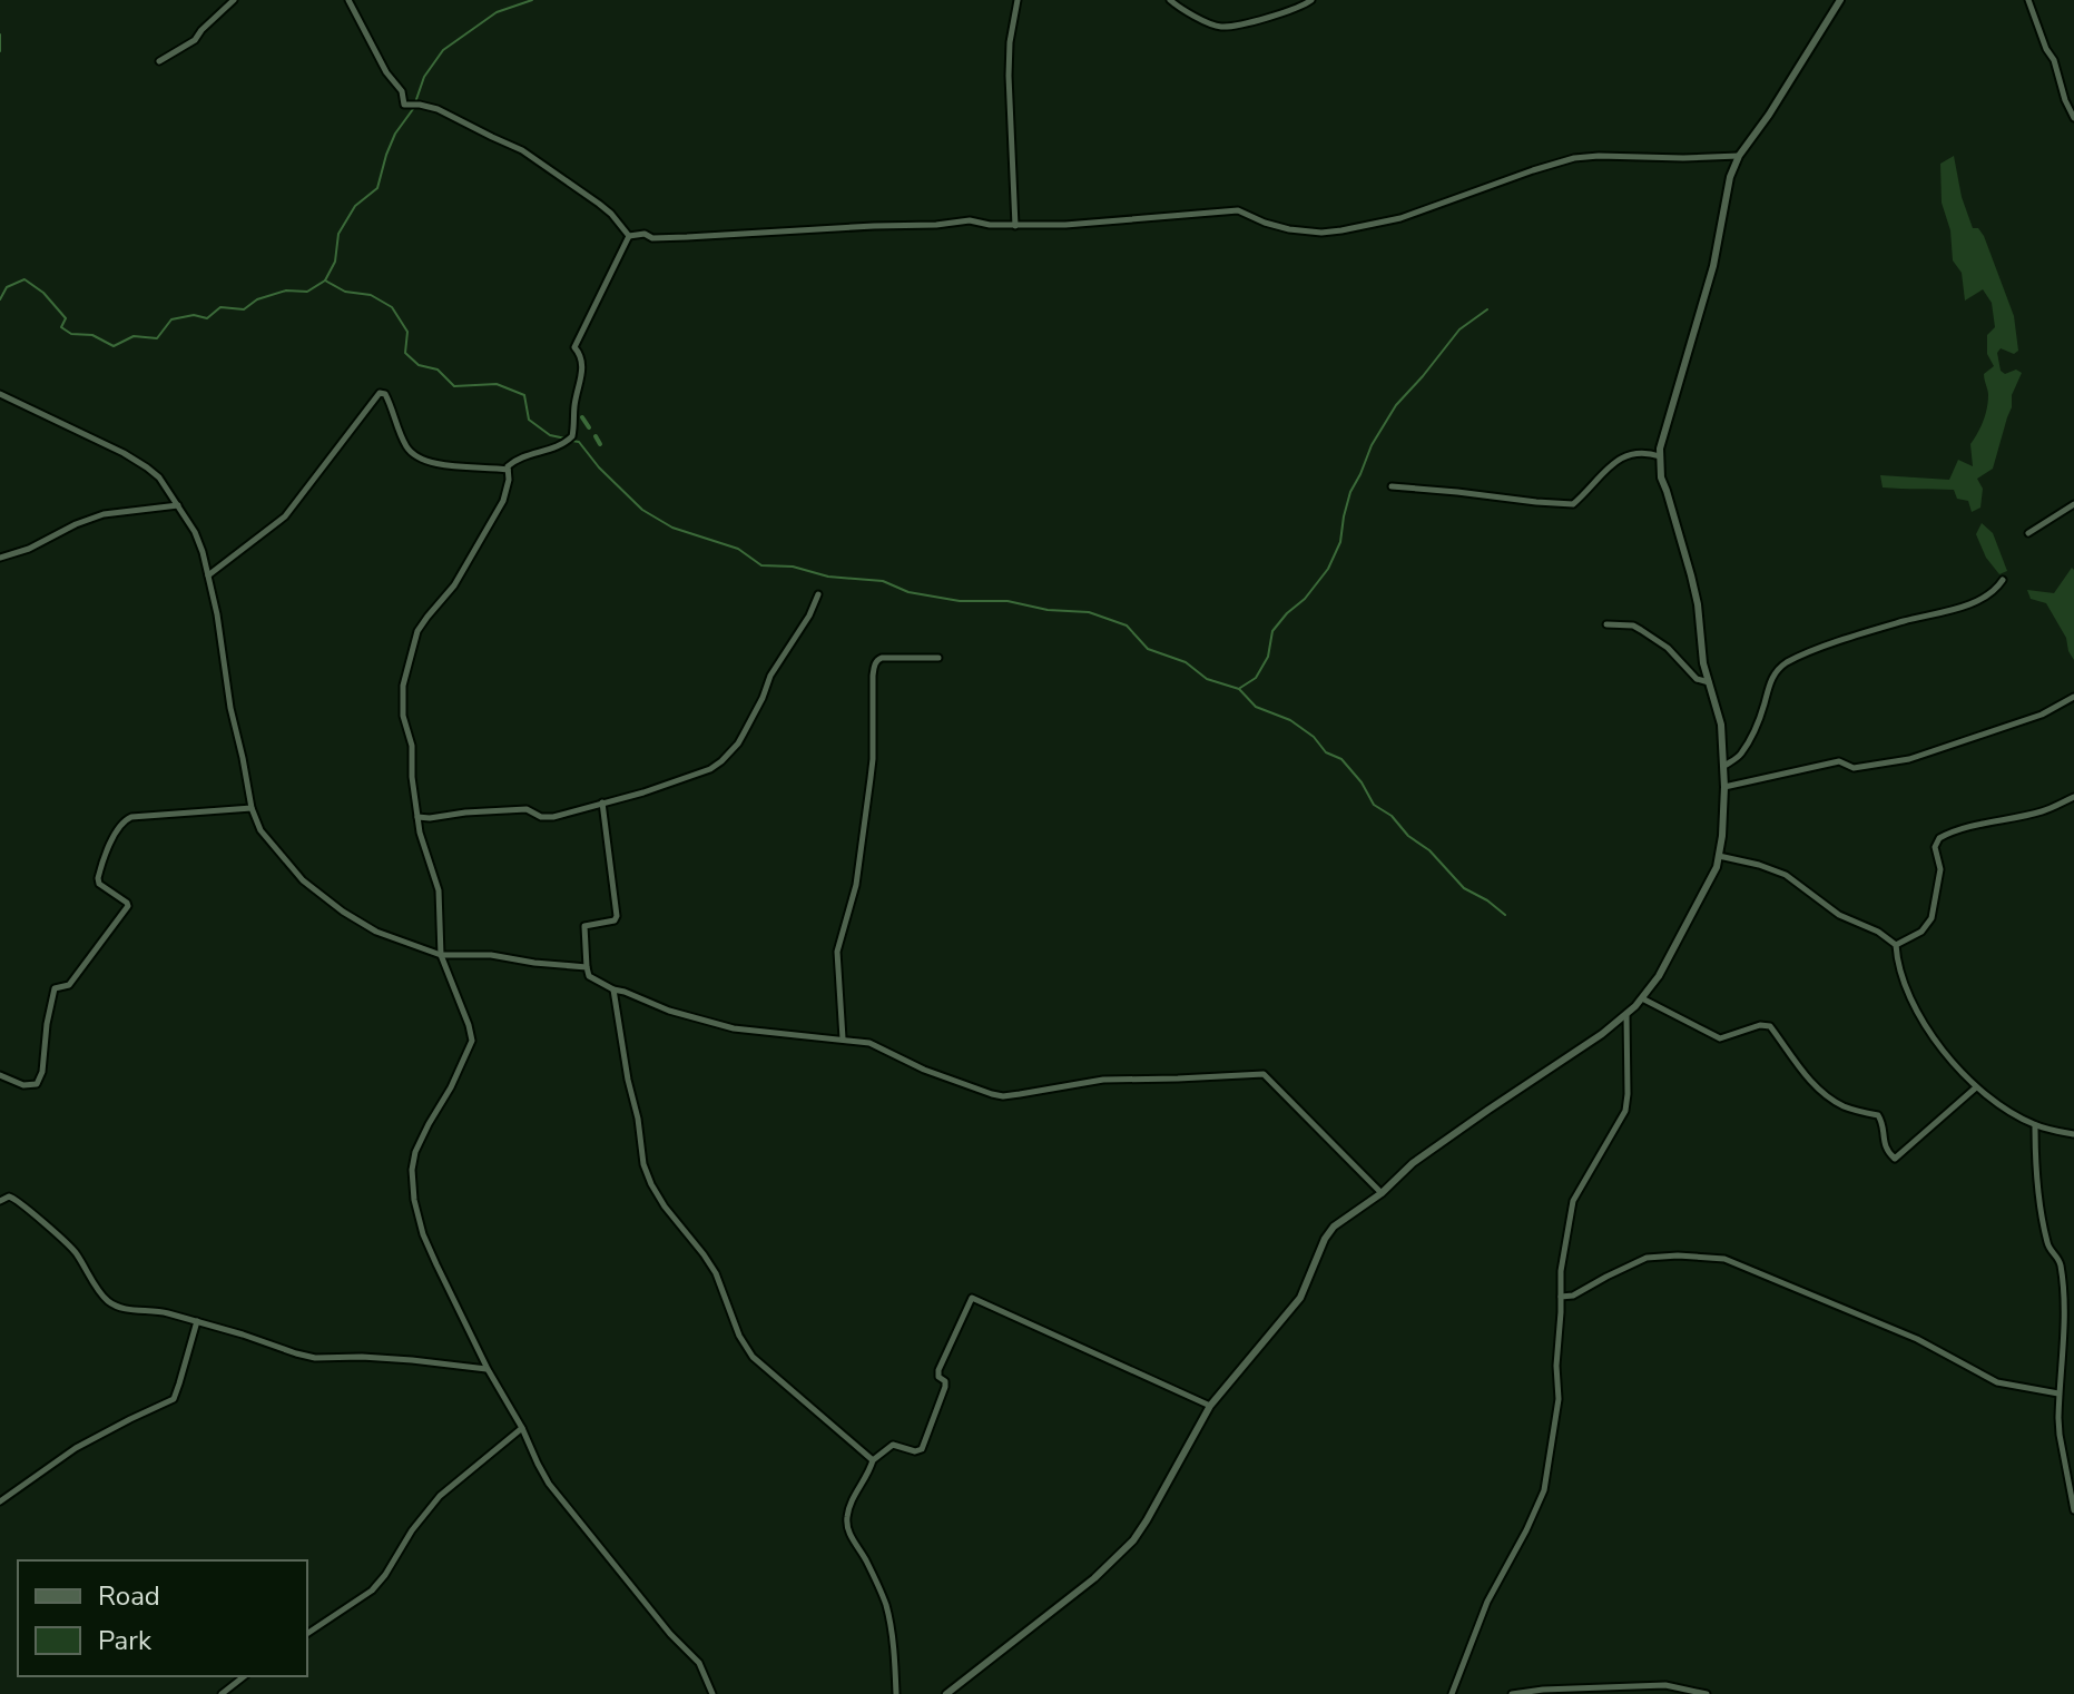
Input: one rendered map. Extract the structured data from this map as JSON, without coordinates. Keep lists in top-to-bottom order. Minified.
{"legend":["Road","Park"]}
